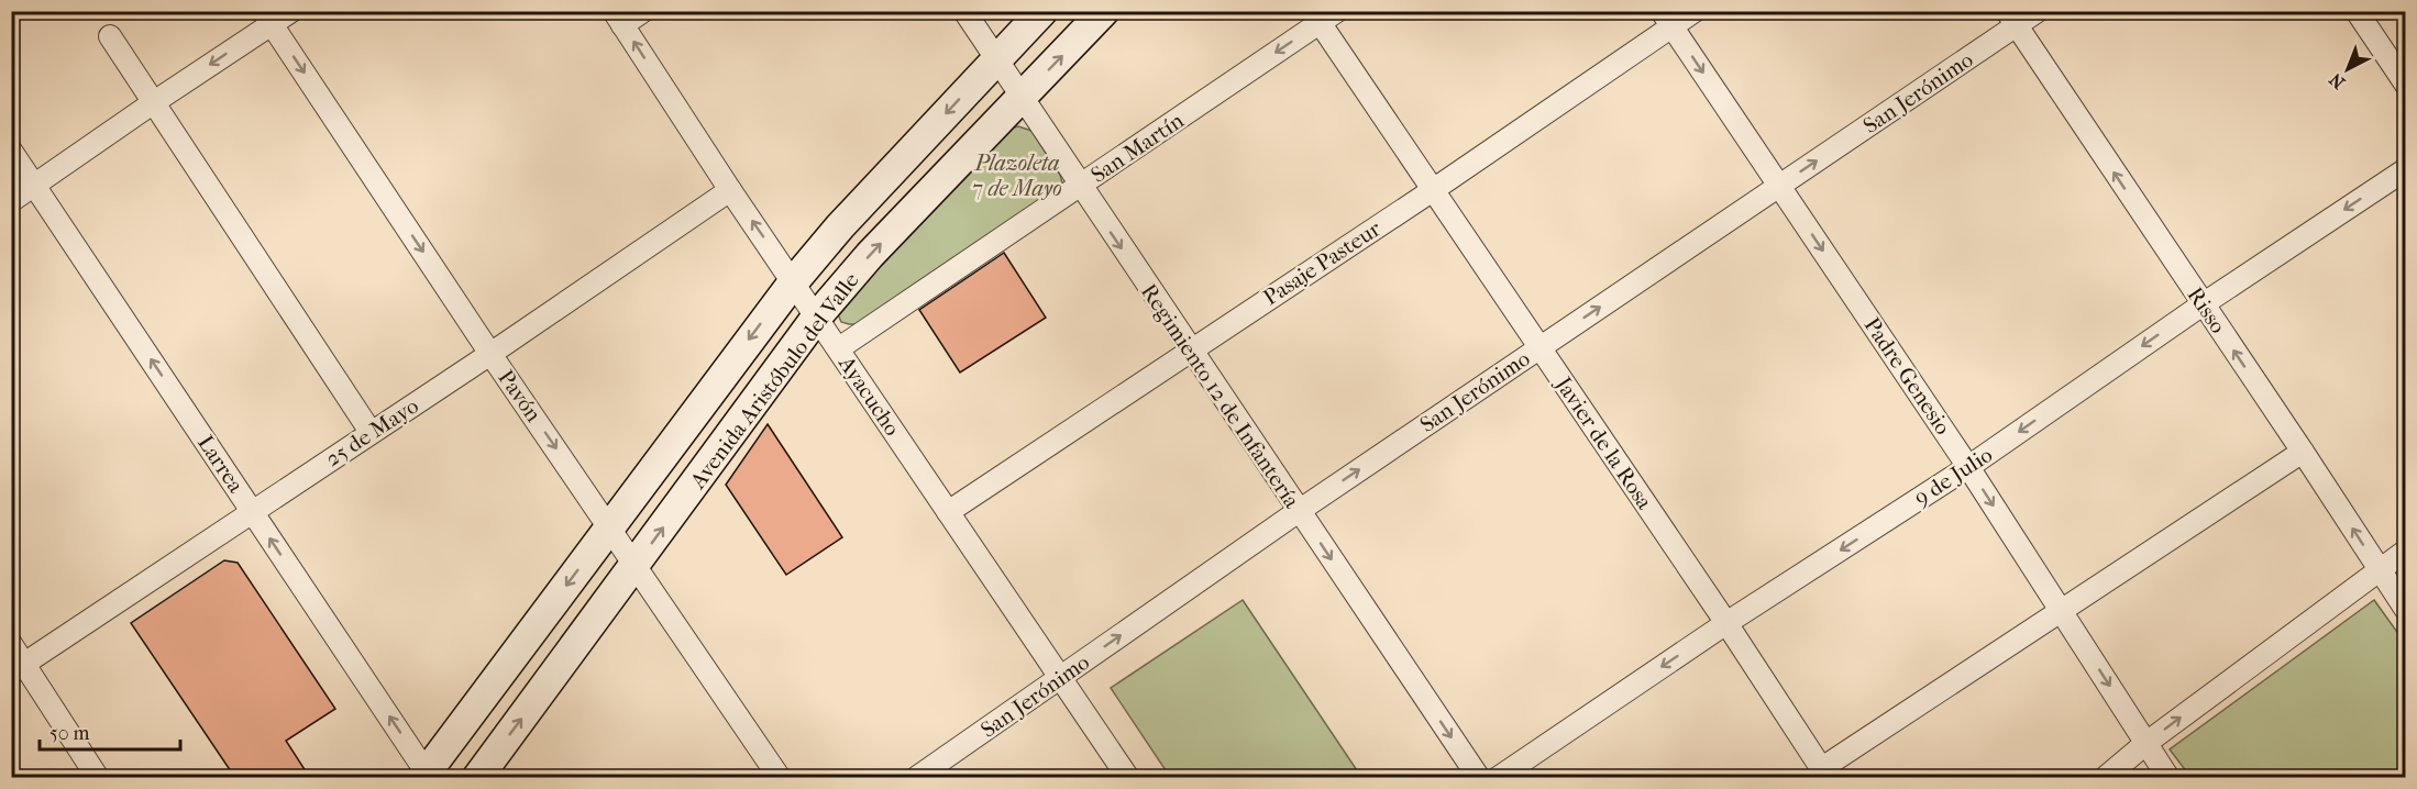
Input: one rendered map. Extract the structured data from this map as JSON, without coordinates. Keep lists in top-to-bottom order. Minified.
{"streets":{"main road":["Avenida Aristóbulo del Valle"],"street":["San Jerónimo","San Martín","Pasaje Pasteur","Risso","Padre Genesio","Pavón","Ayacucho","Regimiento 12 de Infantería","25 de Mayo","Javier de la Rosa","Larrea","9 de Julio"]},"crossings":[["San Jerónimo","Risso"],["San Jerónimo","Padre Genesio"],["San Jerónimo","Ayacucho"],["San Jerónimo","Regimiento 12 de Infantería"],["San Jerónimo","Javier de la Rosa"],["San Martín","Ayacucho"],["San Martín","Regimiento 12 de Infantería"],["San Martín","Javier de la Rosa"],["Pasaje Pasteur","Padre Genesio"],["Pasaje Pasteur","Ayacucho"],["Pasaje Pasteur","Regimiento 12 de Infantería"],["Pasaje Pasteur","Javier de la Rosa"],["Risso","9 de Julio"],["Padre Genesio","9 de Julio"],["Avenida Aristóbulo del Valle","Pavón"],["Avenida Aristóbulo del Valle","Ayacucho"],["Avenida Aristóbulo del Valle","Regimiento 12 de Infantería"],["Avenida Aristóbulo del Valle","Larrea"],["Pavón","25 de Mayo"],["Ayacucho","25 de Mayo"],["25 de Mayo","Larrea"],["Javier de la Rosa","9 de Julio"]],"one_way":["San Jerónimo","San Martín","Risso","Padre Genesio","Regimiento 12 de Infantería"],"parks":["Plazoleta 7 de Mayo"],"scale_bar":"50 m","north":"bottom left"}
